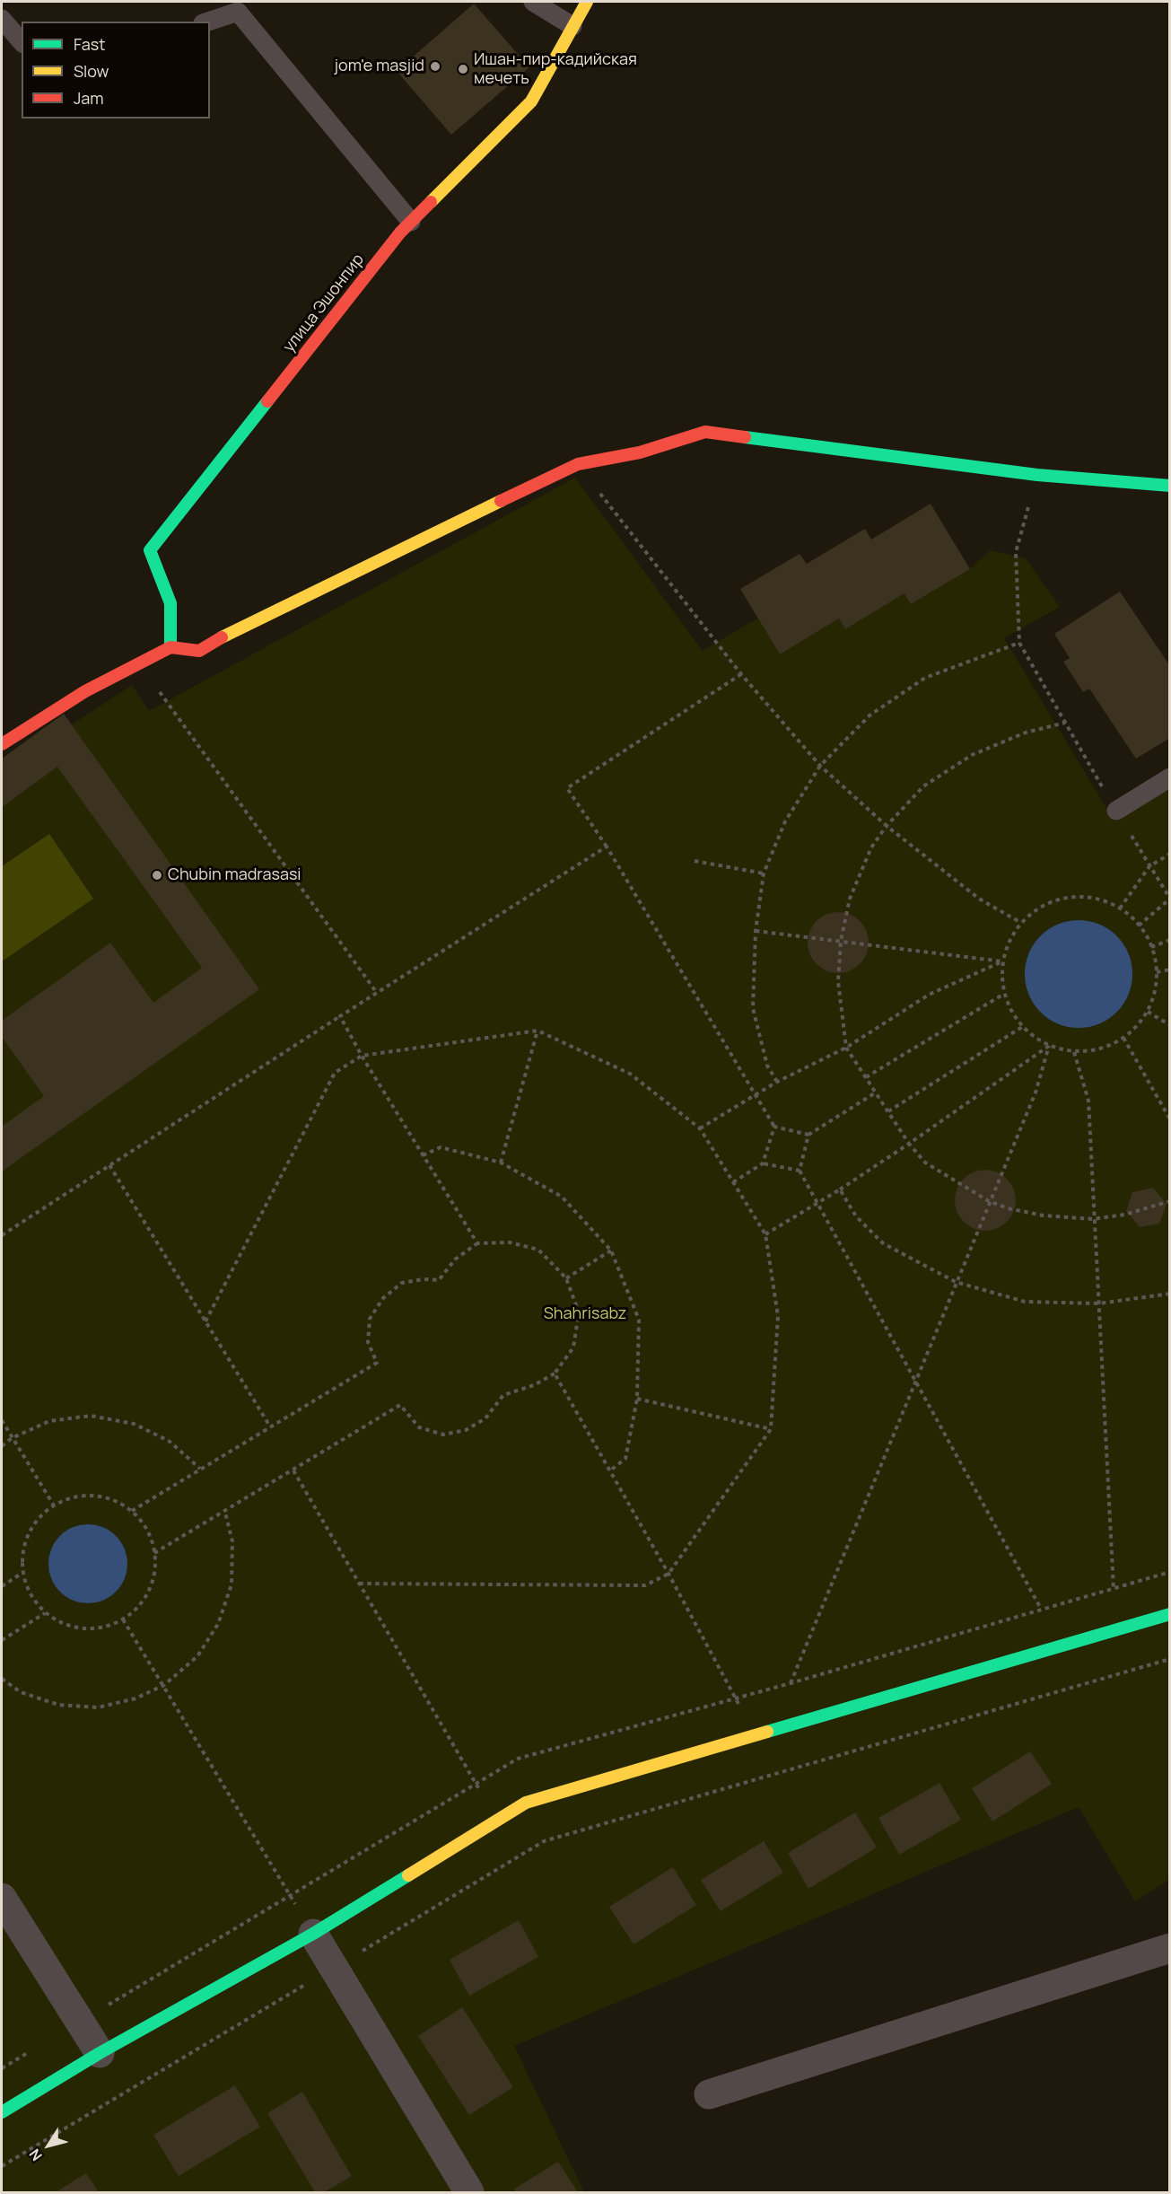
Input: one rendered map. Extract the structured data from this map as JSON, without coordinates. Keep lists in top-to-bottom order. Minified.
{"streets":{"street":["улица Эшонпир"]},"parks":["Shahrisabz"],"places":["jom'e masjid","Ишан-пир-кадийская мечеть","Chubin madrasasi"],"legend":["Fast","Slow","Jam"],"north":"bottom left"}
